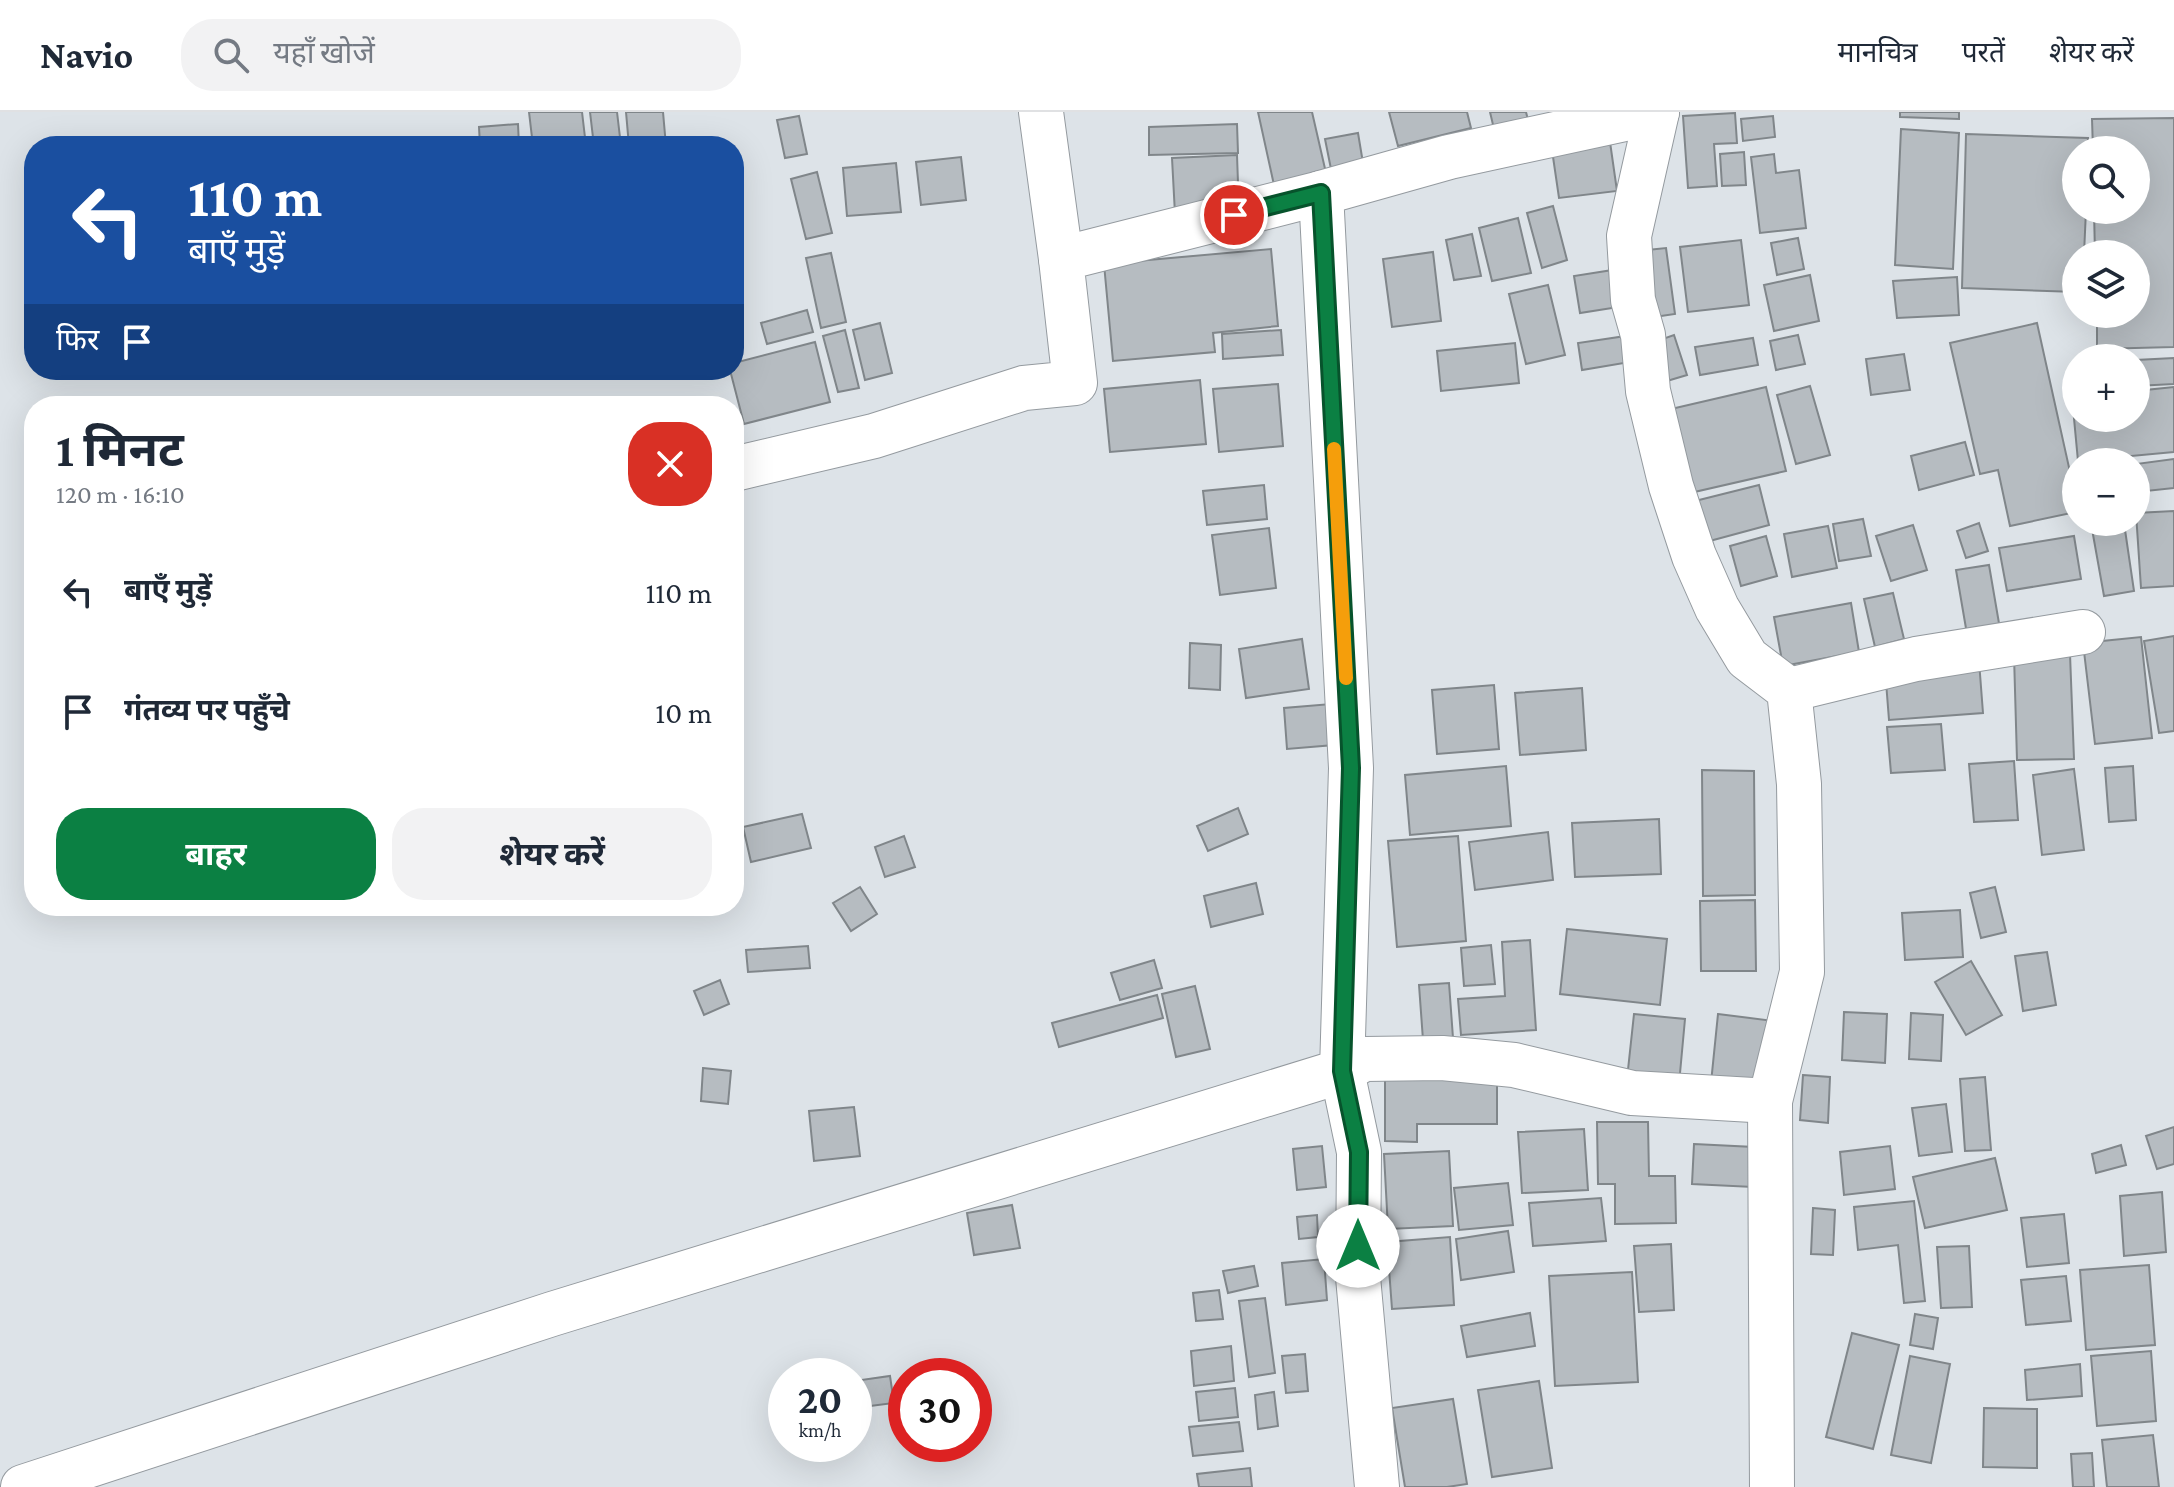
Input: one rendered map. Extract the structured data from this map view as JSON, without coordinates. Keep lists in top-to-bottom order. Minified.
{"page":{"header":"Navio","search":"यहाँ खोजें","nav":["मानचित्र","परतें","शेयर करें"],"map_buttons":["+","−"],"turn":["110 m","बाएँ मुड़ें"],"then":"फिर","heading":["1 मिनट","120 m · 16:10"],"list":[{"name":"बाएँ मुड़ें","value":"110 m"},{"name":"गंतव्य पर पहुँचे","value":"10 m"}],"buttons":["बाहर","शेयर करें"],"speed":"20 km/h","limit":"30"}}
